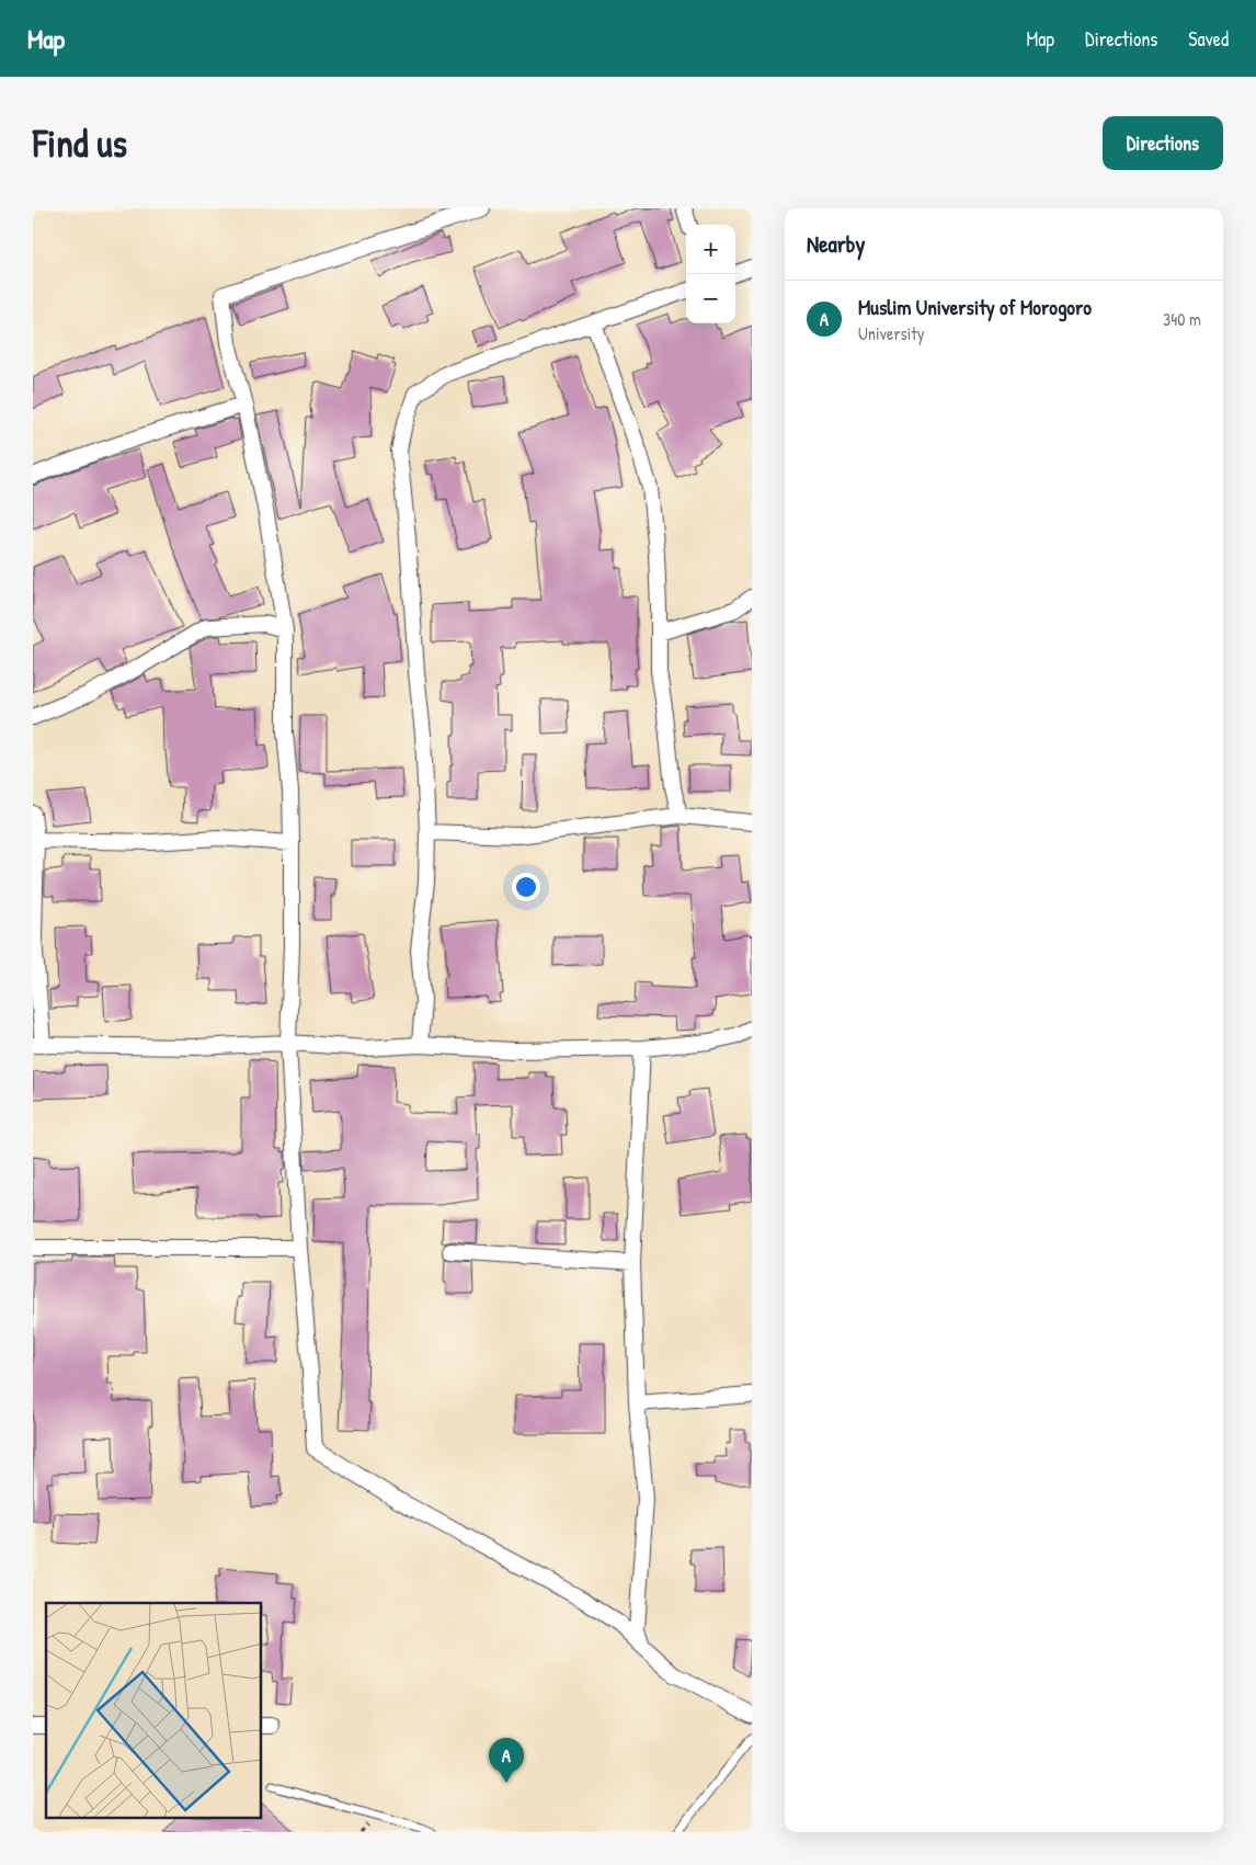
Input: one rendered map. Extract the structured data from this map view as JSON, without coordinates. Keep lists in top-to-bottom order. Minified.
{"page":{"header":"Map","nav":["Map","Directions","Saved"],"buttons":"Directions","title":"Find us","heading":"Nearby","map_buttons":["+","−"],"list":[{"mark":"A","name":"Muslim University of Morogoro","note":"University","value":"340 m"}],"pins":"A"}}
